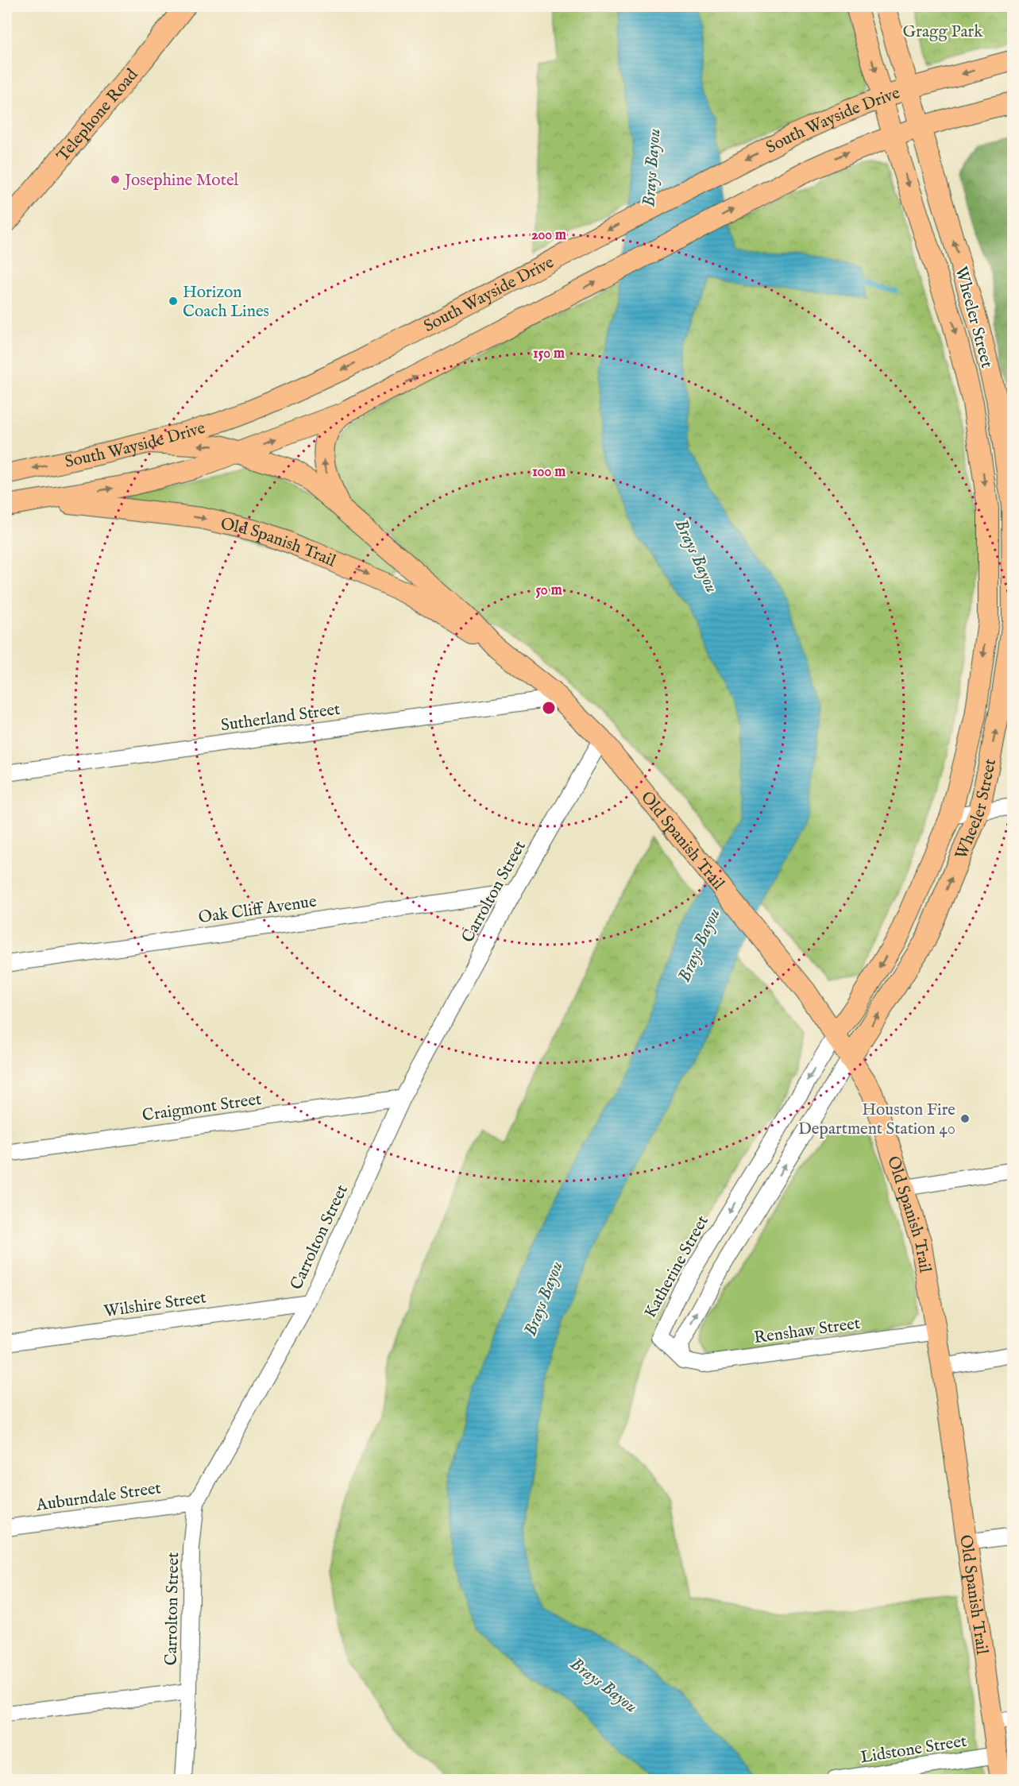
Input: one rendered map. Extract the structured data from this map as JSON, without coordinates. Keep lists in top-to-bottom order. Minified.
{"streets":{"main road":["Telephone Road","South Wayside Drive","Wheeler Street","Old Spanish Trail"],"street":["Sutherland Street","Carrolton Street","Oak Cliff Avenue","Craigmont Street","Katherine Street","Wilshire Street","Renshaw Street","Auburndale Street","Lidstone Street"]},"crossings":[["South Wayside Drive","Wheeler Street"],["South Wayside Drive","Old Spanish Trail"],["Wheeler Street","Old Spanish Trail"],["Wheeler Street","Katherine Street"],["Old Spanish Trail","Sutherland Street"],["Old Spanish Trail","Carrolton Street"],["Old Spanish Trail","Katherine Street"],["Old Spanish Trail","Renshaw Street"],["Old Spanish Trail","Lidstone Street"],["Carrolton Street","Oak Cliff Avenue"],["Carrolton Street","Craigmont Street"],["Carrolton Street","Wilshire Street"],["Carrolton Street","Auburndale Street"],["Katherine Street","Renshaw Street"]],"water":["Brays Bayou"],"parks":["Gragg Park"],"places":["Josephine Motel","Horizon Coach Lines","Houston Fire Department Station 40"],"rings":["200 m","150 m","100 m","50 m"]}
